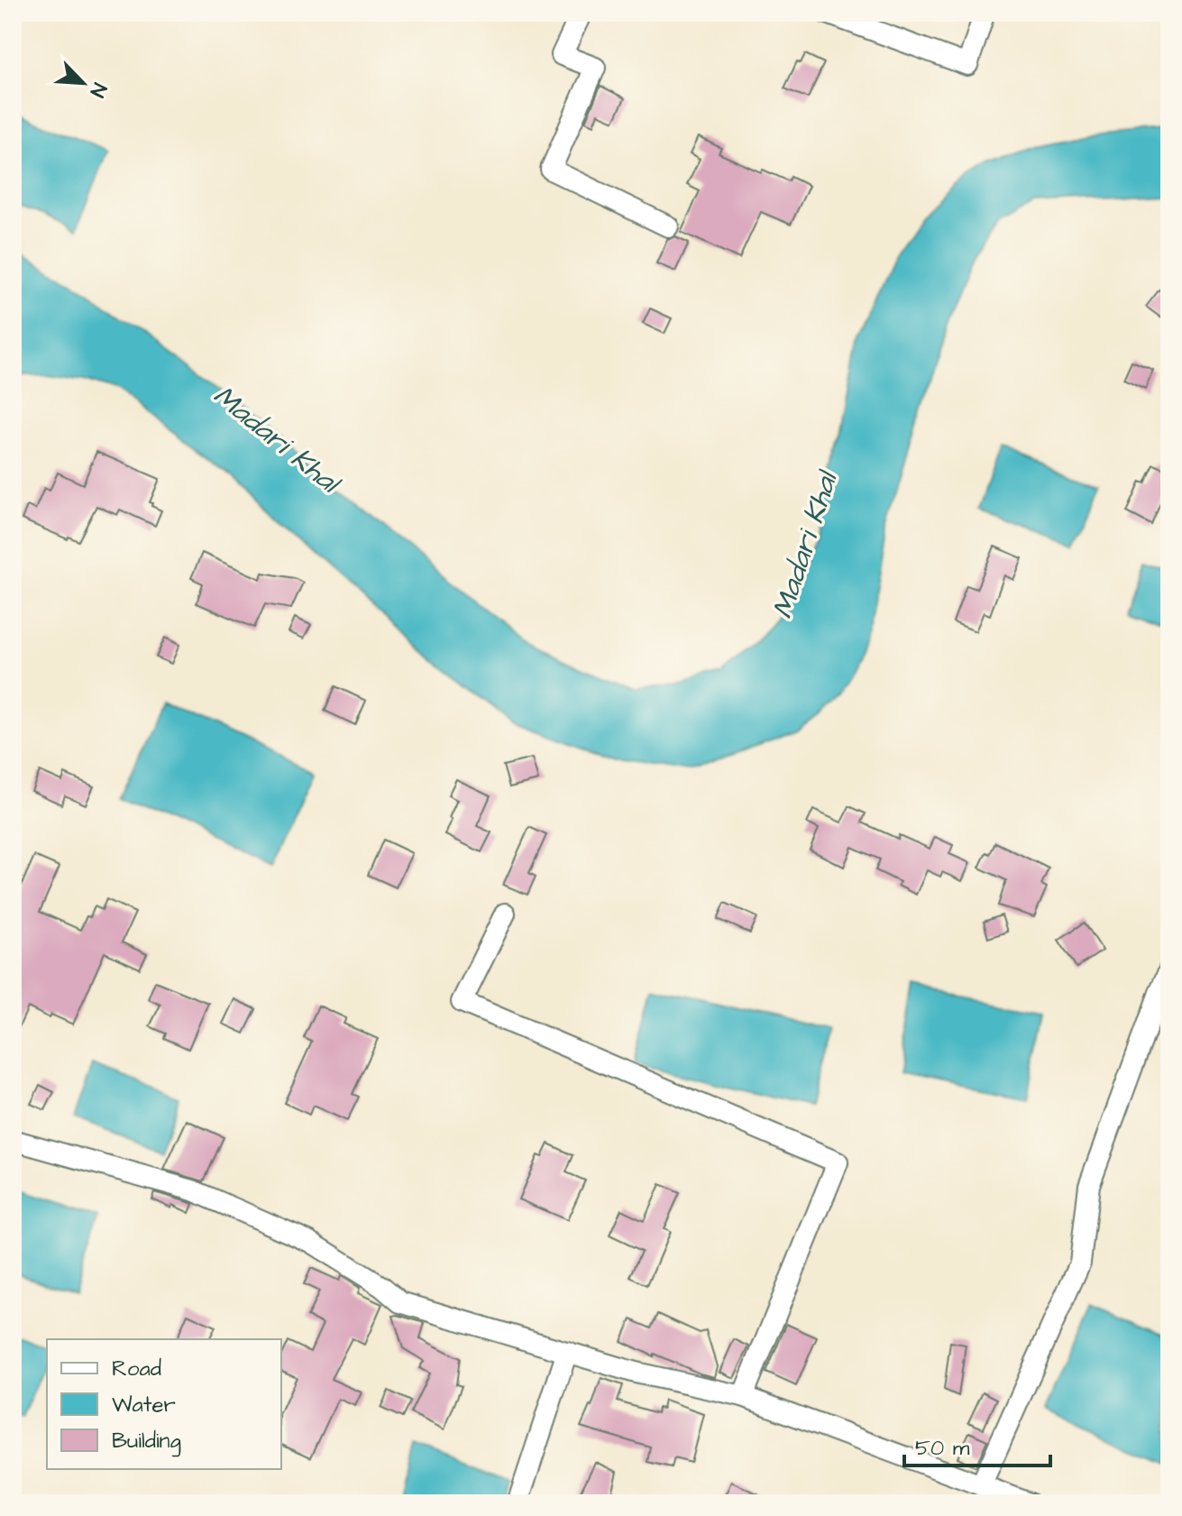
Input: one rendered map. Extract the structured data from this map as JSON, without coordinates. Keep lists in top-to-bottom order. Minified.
{"water":["Madari Khal"],"legend":["Road","Water","Building"],"scale_bar":"50 m","north":"bottom right"}
